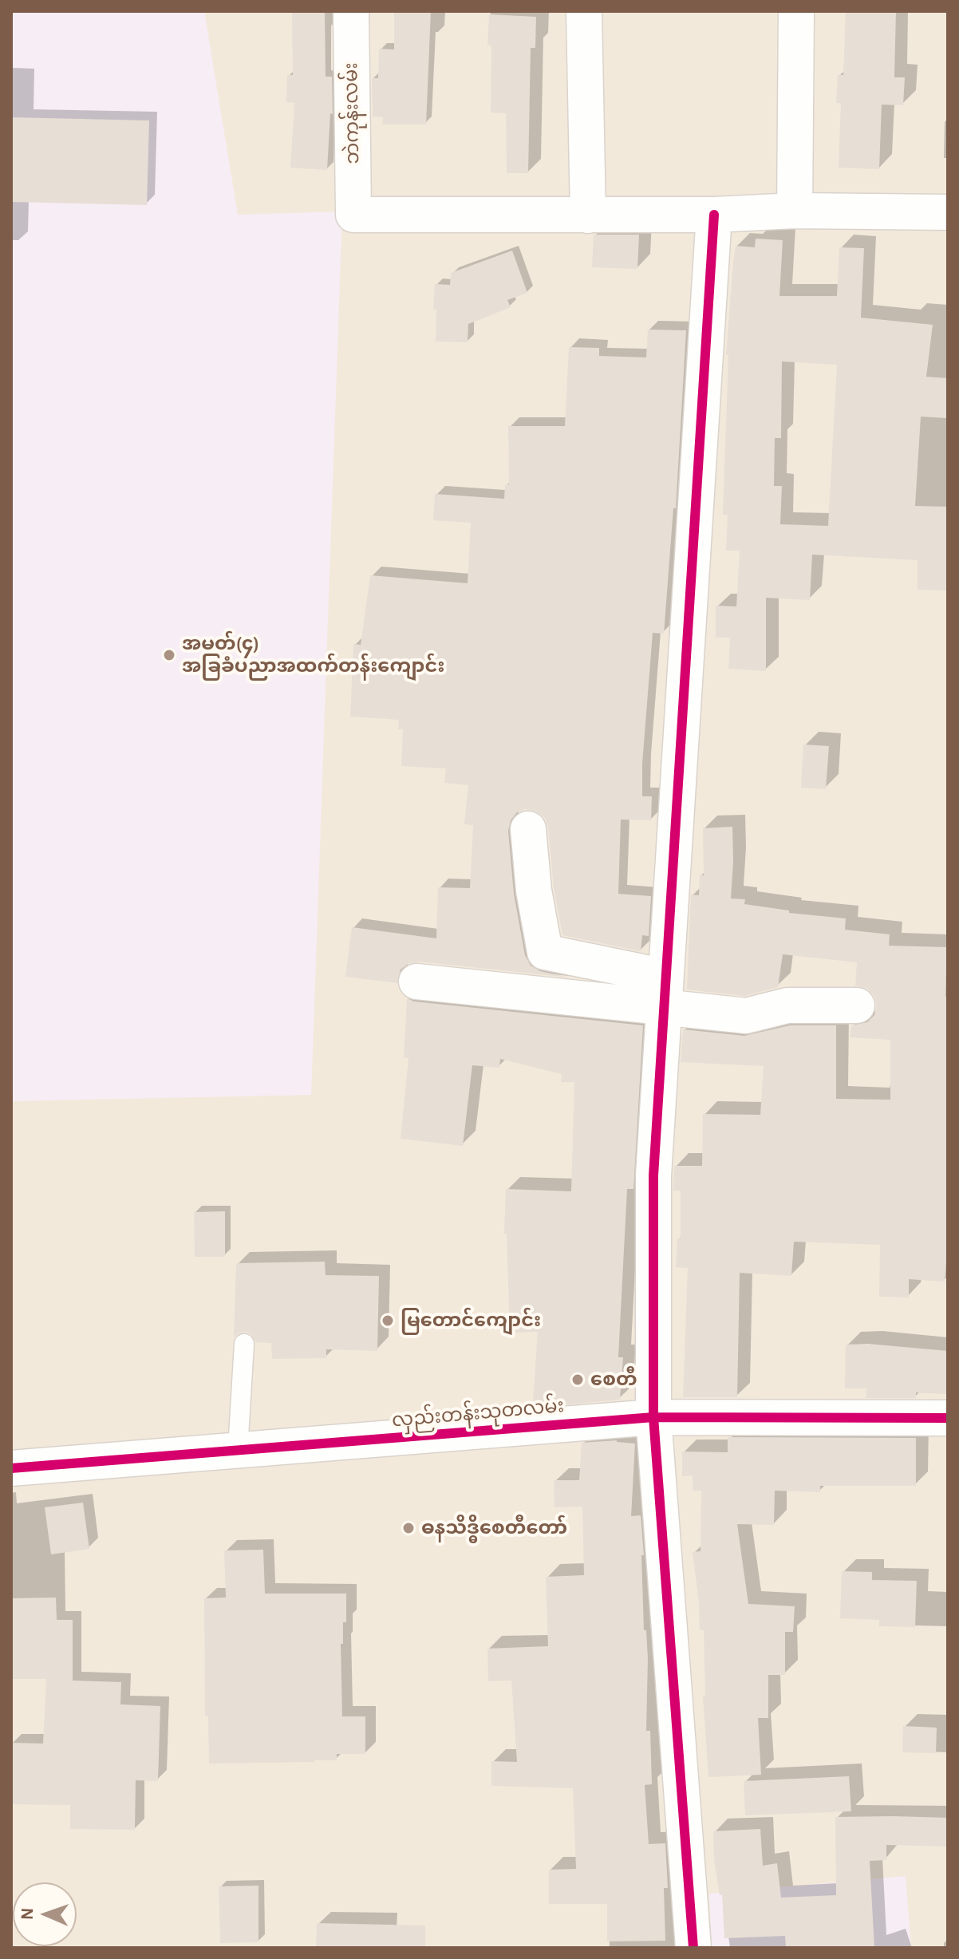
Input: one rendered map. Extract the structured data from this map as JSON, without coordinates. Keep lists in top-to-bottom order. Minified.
{"streets":{"street":["ဘဲကုန်းလမ်း","လှည်းတန်းသုတလမ်း"]},"places":["အမှတ်(၄) အခြခံပညာအထက်တန်းကျောင်း","မြတောင်ကျောင်း","စေတီ","ဓနသိဒ္ဓိစေတီတော်"],"north":"left"}
